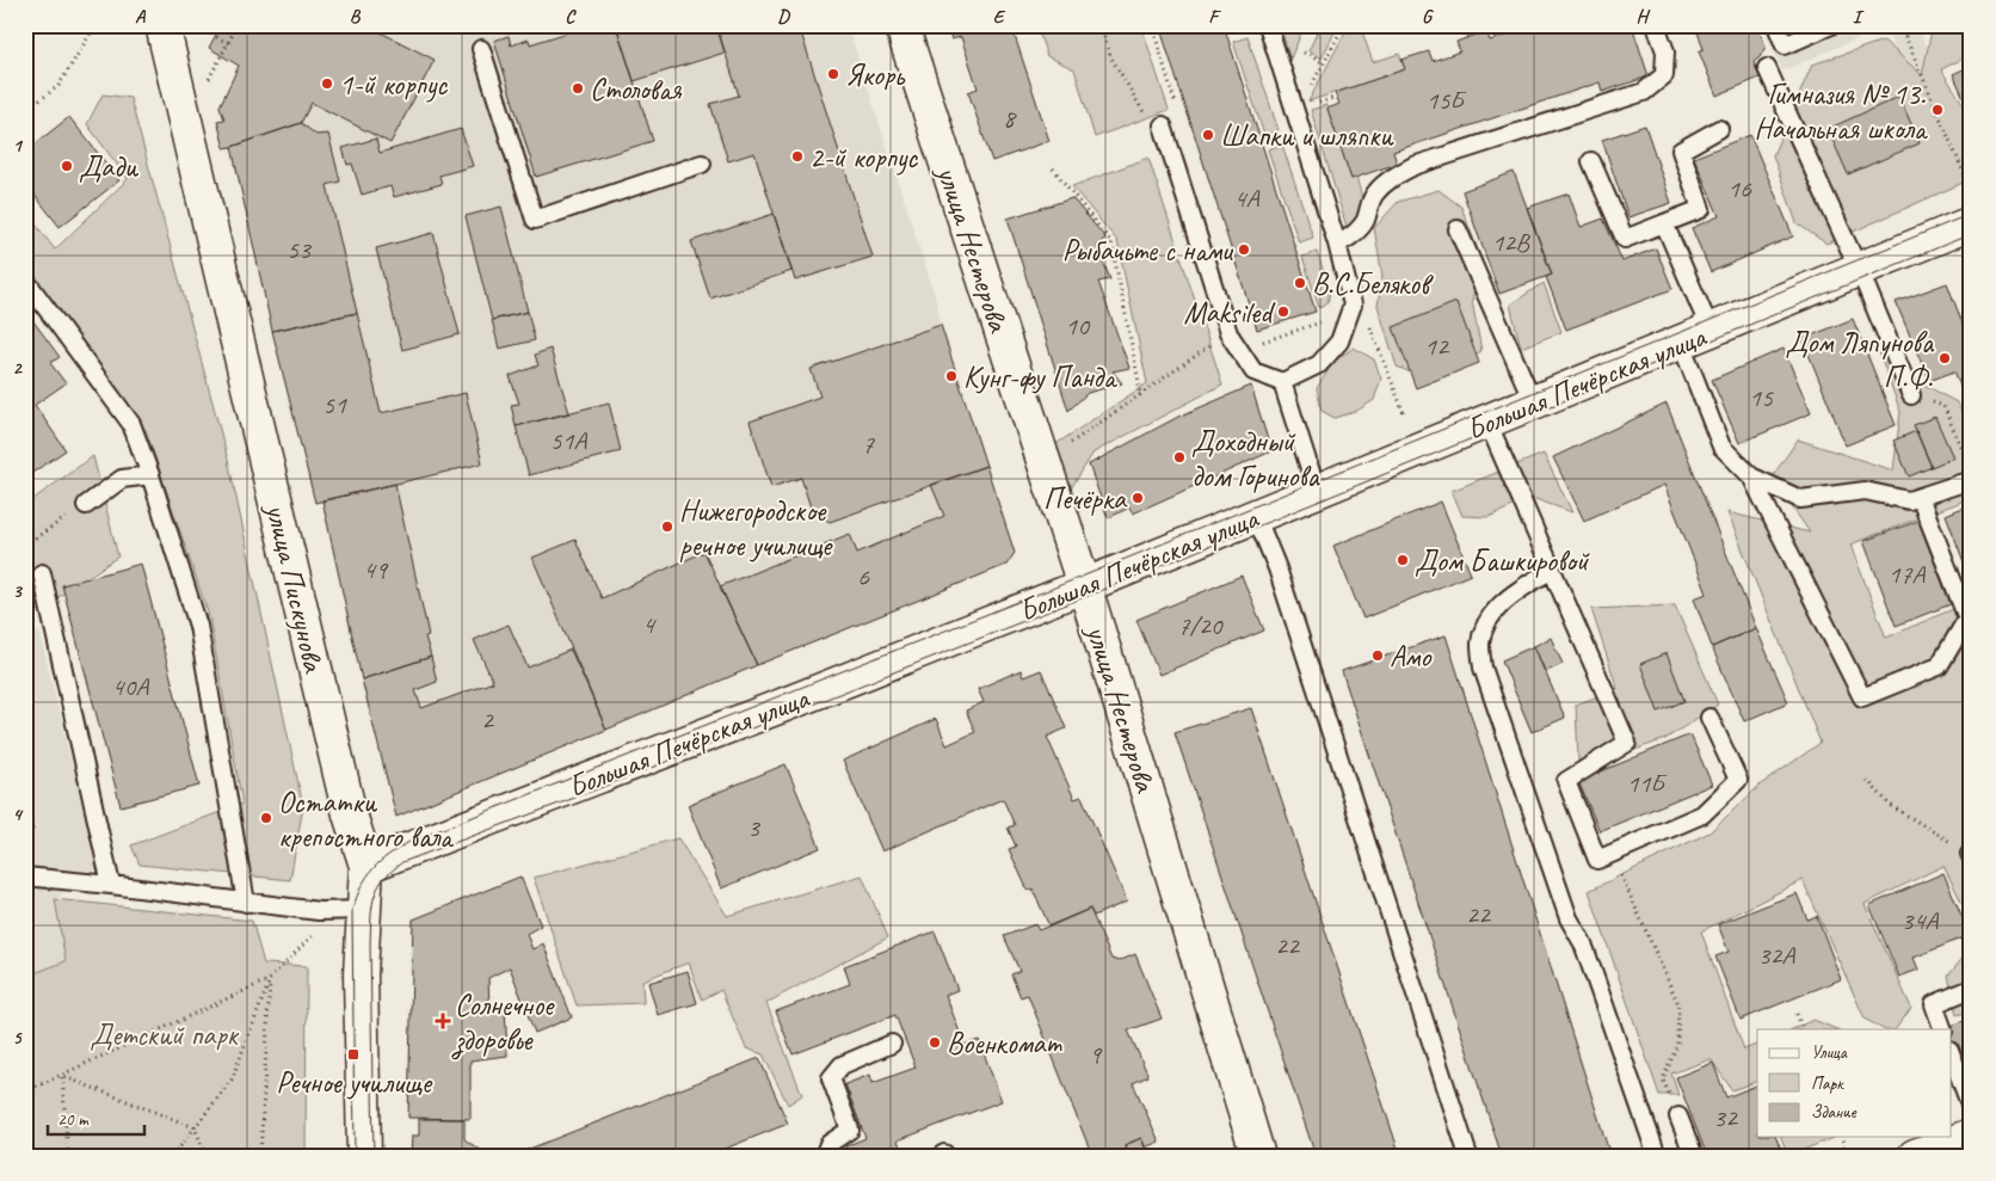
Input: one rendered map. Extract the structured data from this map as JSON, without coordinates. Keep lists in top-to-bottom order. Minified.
{"streets":{"street":["улица Нестерова","Большая Печёрская улица","улица Пискунова"]},"crossings":[["улица Нестерова","Большая Печёрская улица"],["Большая Печёрская улица","улица Пискунова"]],"parks":["Детский парк"],"places":{"other":["Якорь","1-й корпус","Столовая","Гимназия № 13. Начальная школа","Шапки и шляпки","2-й корпус","Дади","Рыбачьте с нами","В.С.Беляков","Maksiled","Дом Ляпунова П.Ф.","Кунг-фу Панда","Доходный дом Горинова","Печёрка","Нижегородское речное училище","Дом Башкировой","Амо","Остатки крепостного вала","Военкомат"],"health":["Солнечное здоровье"],"transit":["Речное училище"]},"house_numbers":["15Б","8","16","4А","12В","53","10","12","15","51","51А","7","49","17А","6","4","7/20","40А","2","11Б","3","22","34А","22","32А","9","32"],"legend":["Улица","Парк","Здание"],"scale_bar":"20 m","grid":{"columns":["A","B","C","D","E","F","G","H","I"],"rows":["1","2","3","4","5"]}}
